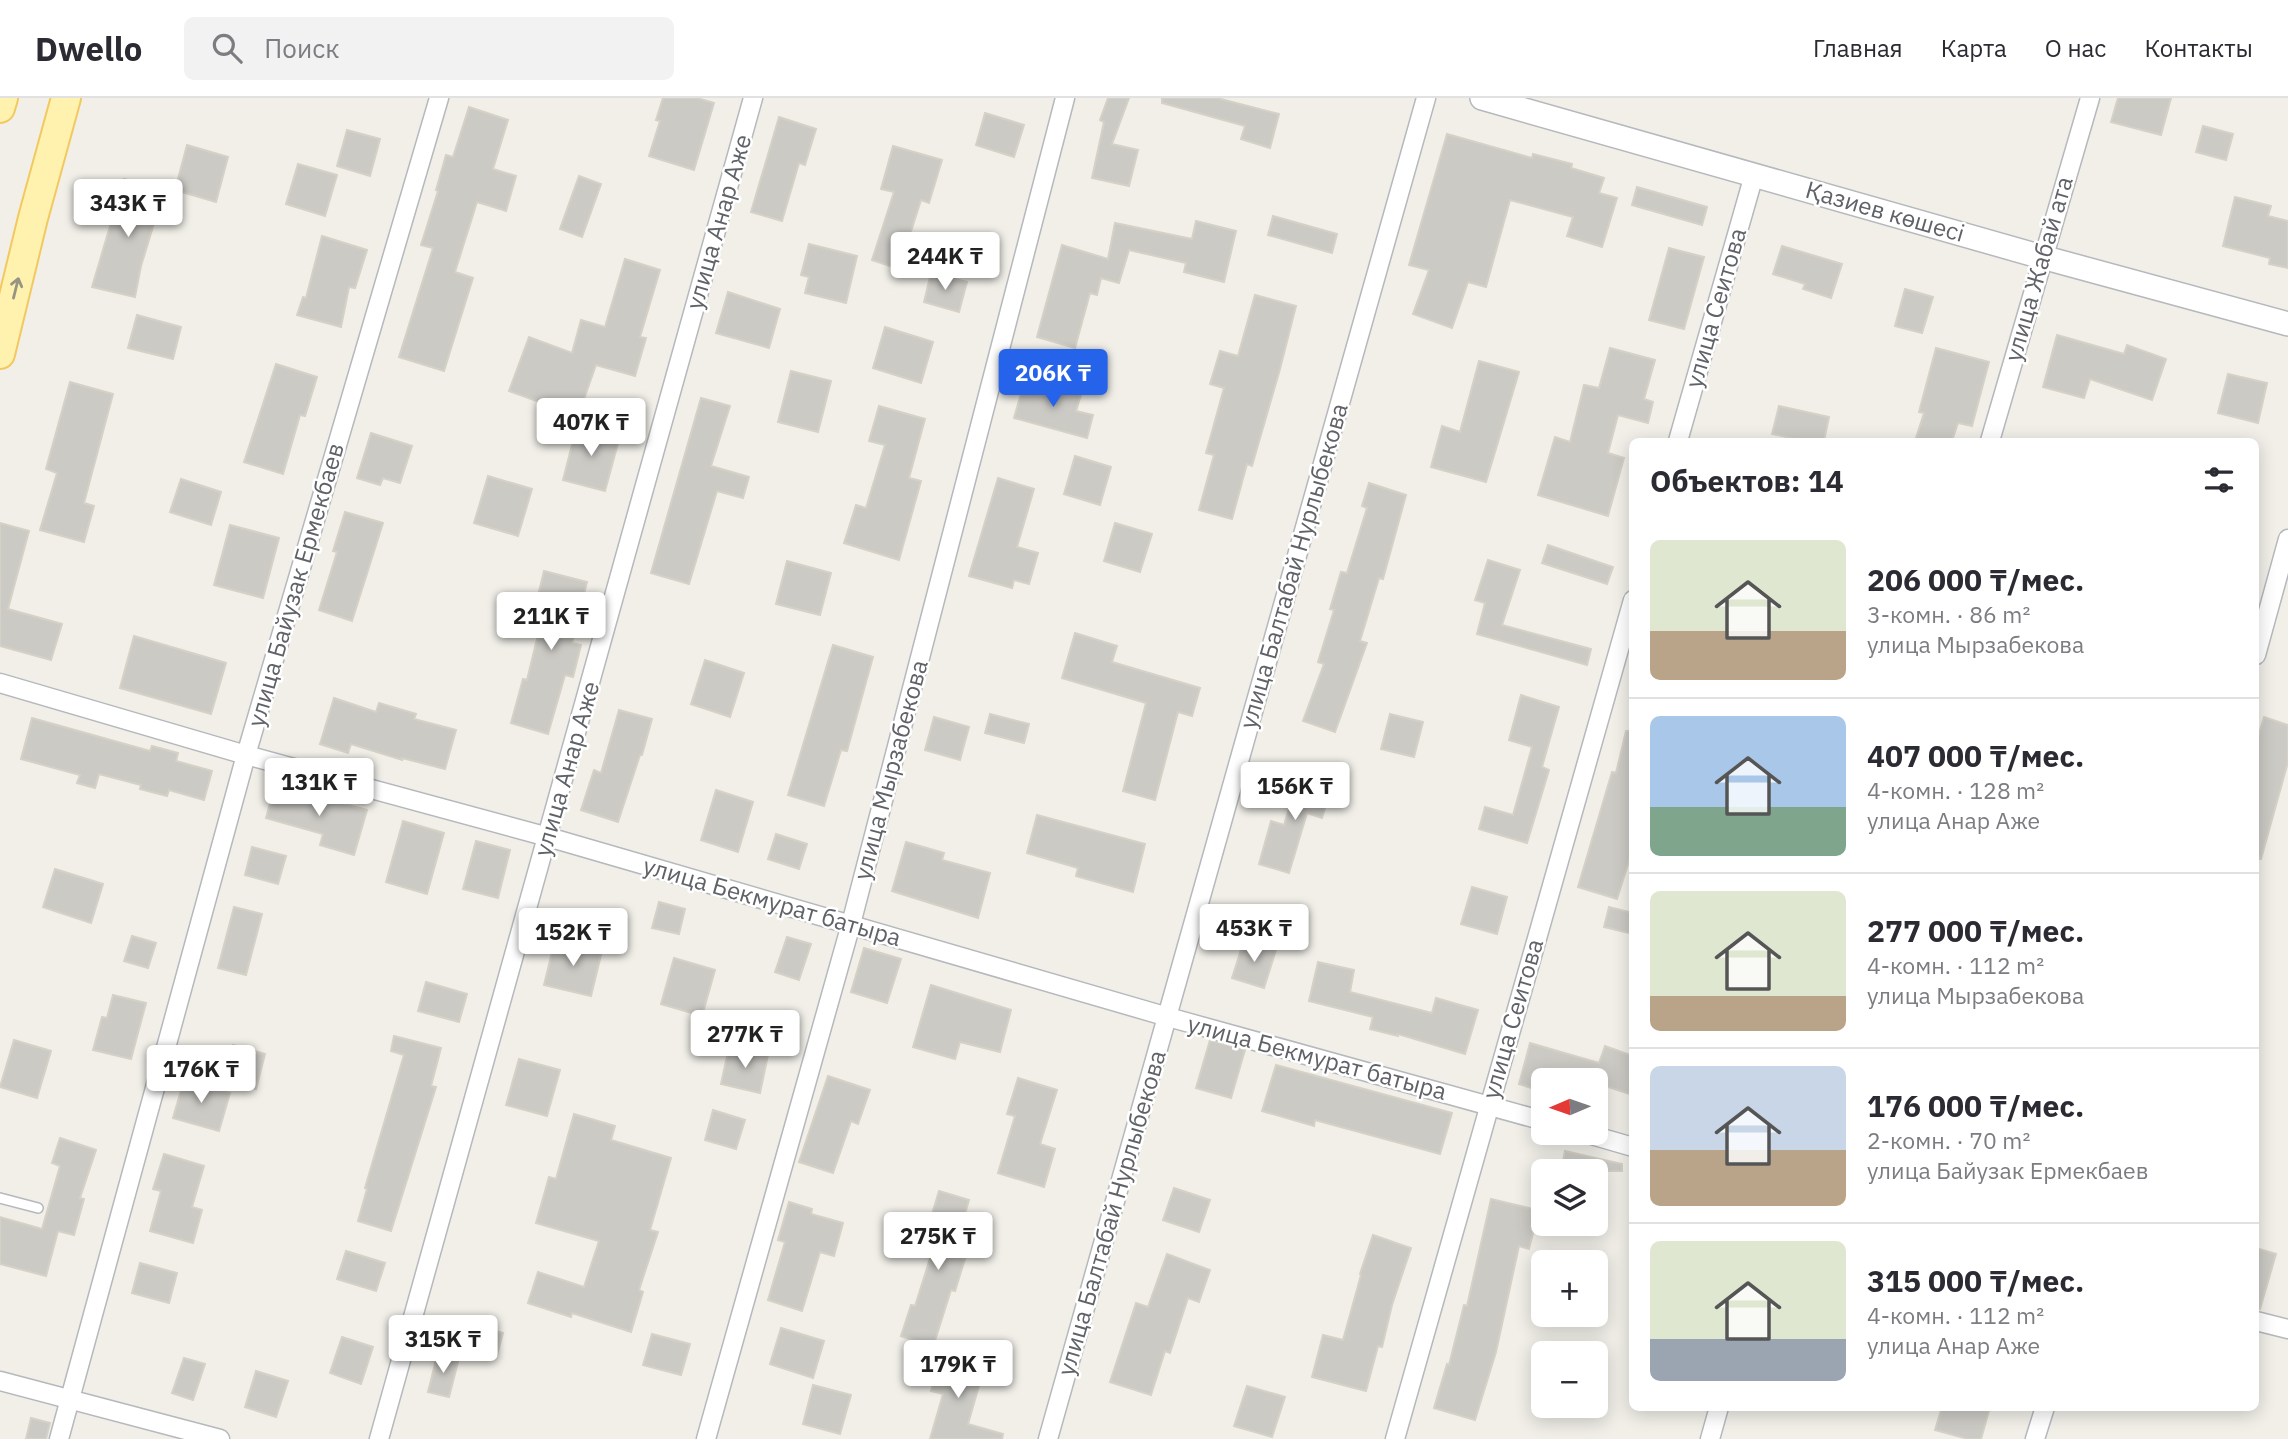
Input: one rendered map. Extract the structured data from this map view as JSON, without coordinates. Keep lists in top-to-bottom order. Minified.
{"streets":{"street":["Қазиев көшесі","улица Анар Аже","улица Жабай ата","улица Сеитова","улица Балтабай Нурлыбекова","улица Байузак Ермекбаев","улица Мырзабекова","улица Бекмурат батыра"]},"crossings":[["Қазиев көшесі","улица Жабай ата"],["Қазиев көшесі","улица Сеитова"],["улица Анар Аже","улица Бекмурат батыра"],["улица Сеитова","улица Бекмурат батыра"],["улица Балтабай Нурлыбекова","улица Бекмурат батыра"],["улица Байузак Ермекбаев","улица Бекмурат батыра"],["улица Мырзабекова","улица Бекмурат батыра"]],"north":"left","page":{"header":"Dwello","search":"Поиск","nav":["Главная","Карта","О нас","Контакты"],"price":["343K ₸","244K ₸","206K ₸","407K ₸","211K ₸","131K ₸","156K ₸","453K ₸","152K ₸","277K ₸","176K ₸","275K ₸","315K ₸","179K ₸"],"heading":"Объектов: 14","list":[{"name":"206 000 ₸/мес.","note":"3-комн. · 86 m² · улица Мырзабекова"},{"name":"407 000 ₸/мес.","note":"4-комн. · 128 m² · улица Анар Аже"},{"name":"277 000 ₸/мес.","note":"4-комн. · 112 m² · улица Мырзабекова"},{"name":"176 000 ₸/мес.","note":"2-комн. · 70 m² · улица Байузак Ермекбаев"},{"name":"315 000 ₸/мес.","note":"4-комн. · 112 m² · улица Анар Аже"}],"map_buttons":["+","−"]}}
